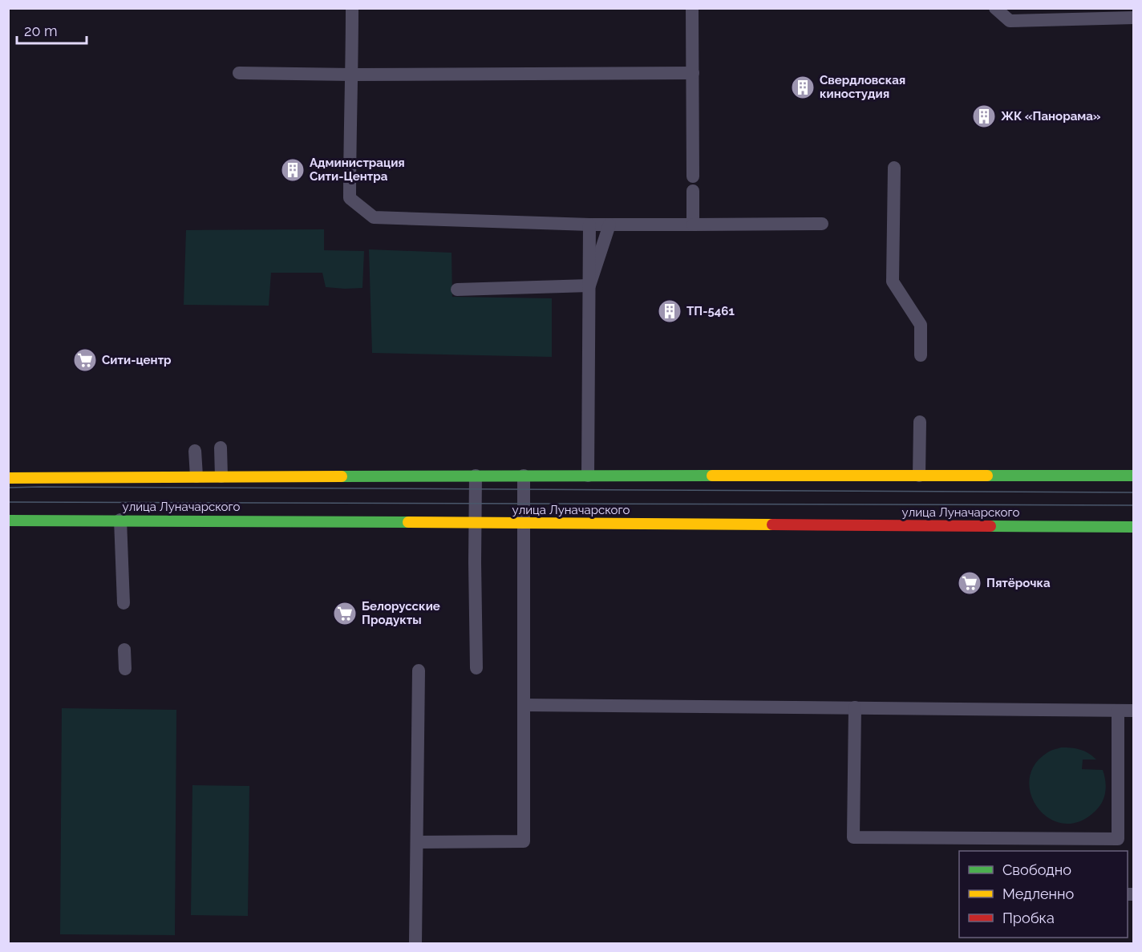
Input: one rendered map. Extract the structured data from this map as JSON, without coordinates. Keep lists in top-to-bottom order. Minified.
{"streets":{"main road":["улица Луначарского"]},"places":{"building":["Свердловская киностудия","ЖК «Панорама»","Администрация Сити-Центра","ТП-5461"],"supermarket":["Сити-центр","Пятёрочка","Белорусские Продукты"]},"legend":["Свободно","Медленно","Пробка"],"scale_bar":"20 m"}
